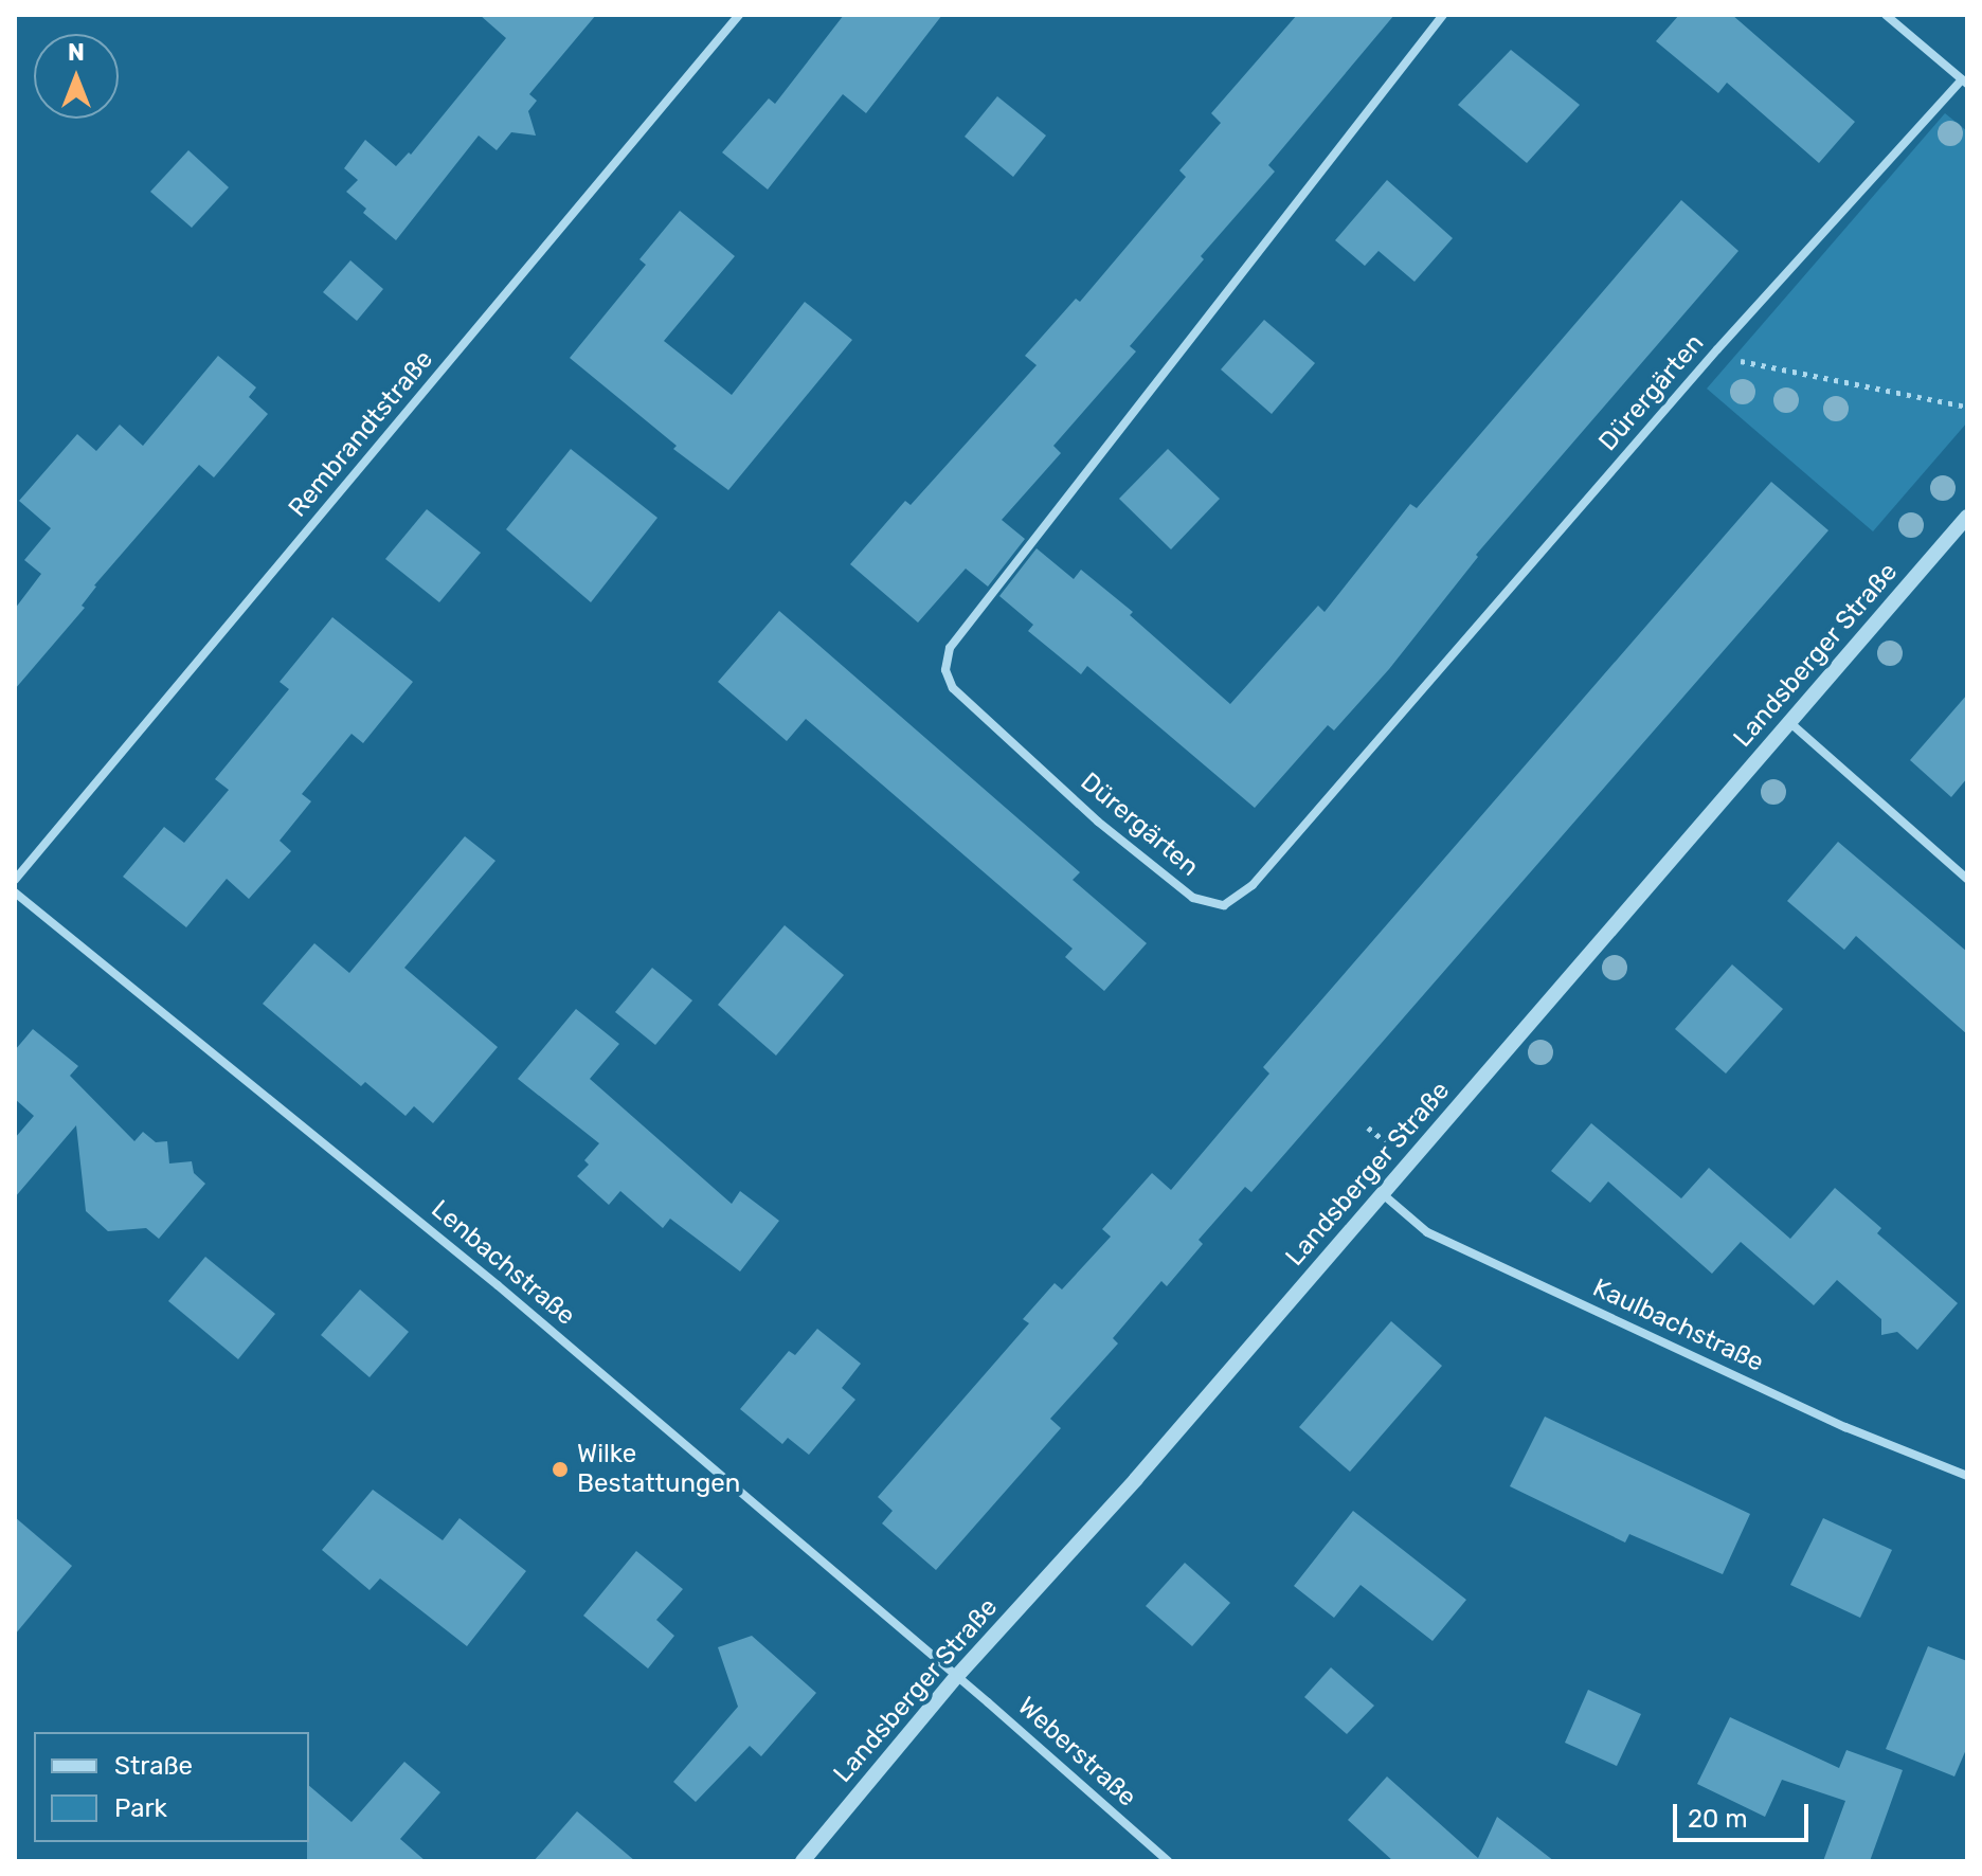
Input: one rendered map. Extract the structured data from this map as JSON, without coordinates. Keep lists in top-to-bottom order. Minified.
{"streets":{"street":["Dürergärten","Rembrandtstraße","Landsberger Straße","Lenbachstraße","Kaulbachstraße","Weberstraße"]},"crossings":[["Landsberger Straße","Lenbachstraße"],["Landsberger Straße","Kaulbachstraße"],["Landsberger Straße","Weberstraße"],["Lenbachstraße","Weberstraße"]],"places":["Wilke Bestattungen"],"legend":["Straße","Park"],"scale_bar":"20 m","north":"top"}
